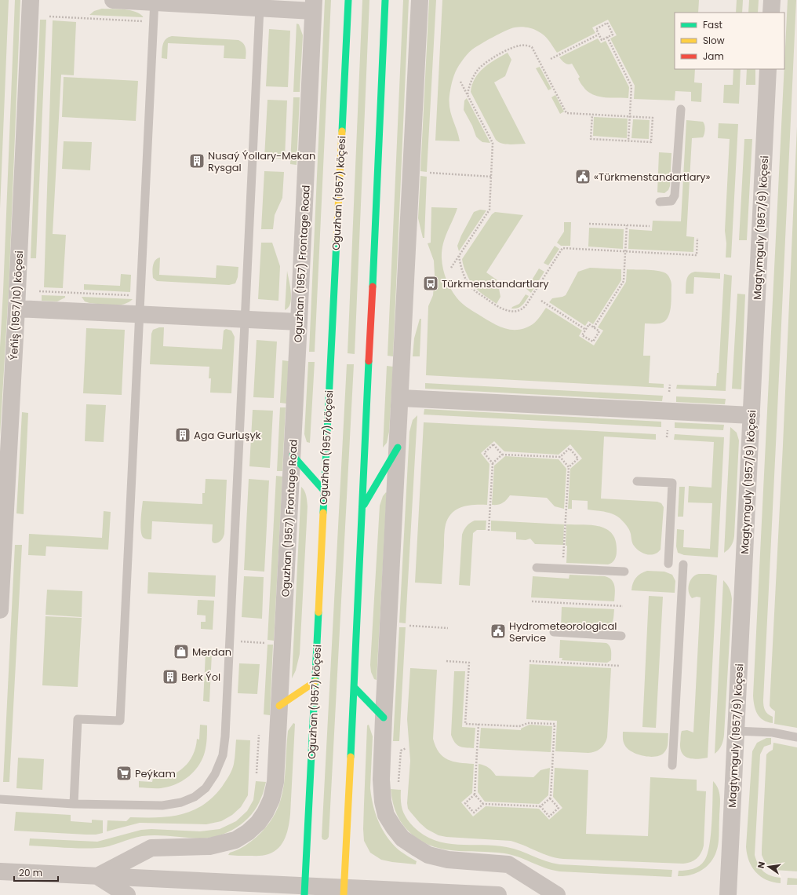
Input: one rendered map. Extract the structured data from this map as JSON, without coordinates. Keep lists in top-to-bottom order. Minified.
{"streets":{"main road":["Oguzhan (1957) köçesi"],"street":["Magtymguly (1957/9) köçesi","Oguzhan (1957) Frontage Road","Ýeňiş (1957/10) köçesi"]},"places":{"building":["Nusaý Ýollary-Mekan Rysgal","Aga Gurluşyk","Berk Ýol"],"public building":["«Türkmenstandartlary»","Hydrometeorological Service"],"bus stop":["Türkmenstandartlary"],"shop":["Merdan"],"supermarket":["Peýkam"]},"legend":["Fast","Slow","Jam"],"scale_bar":"20 m","north":"left"}
